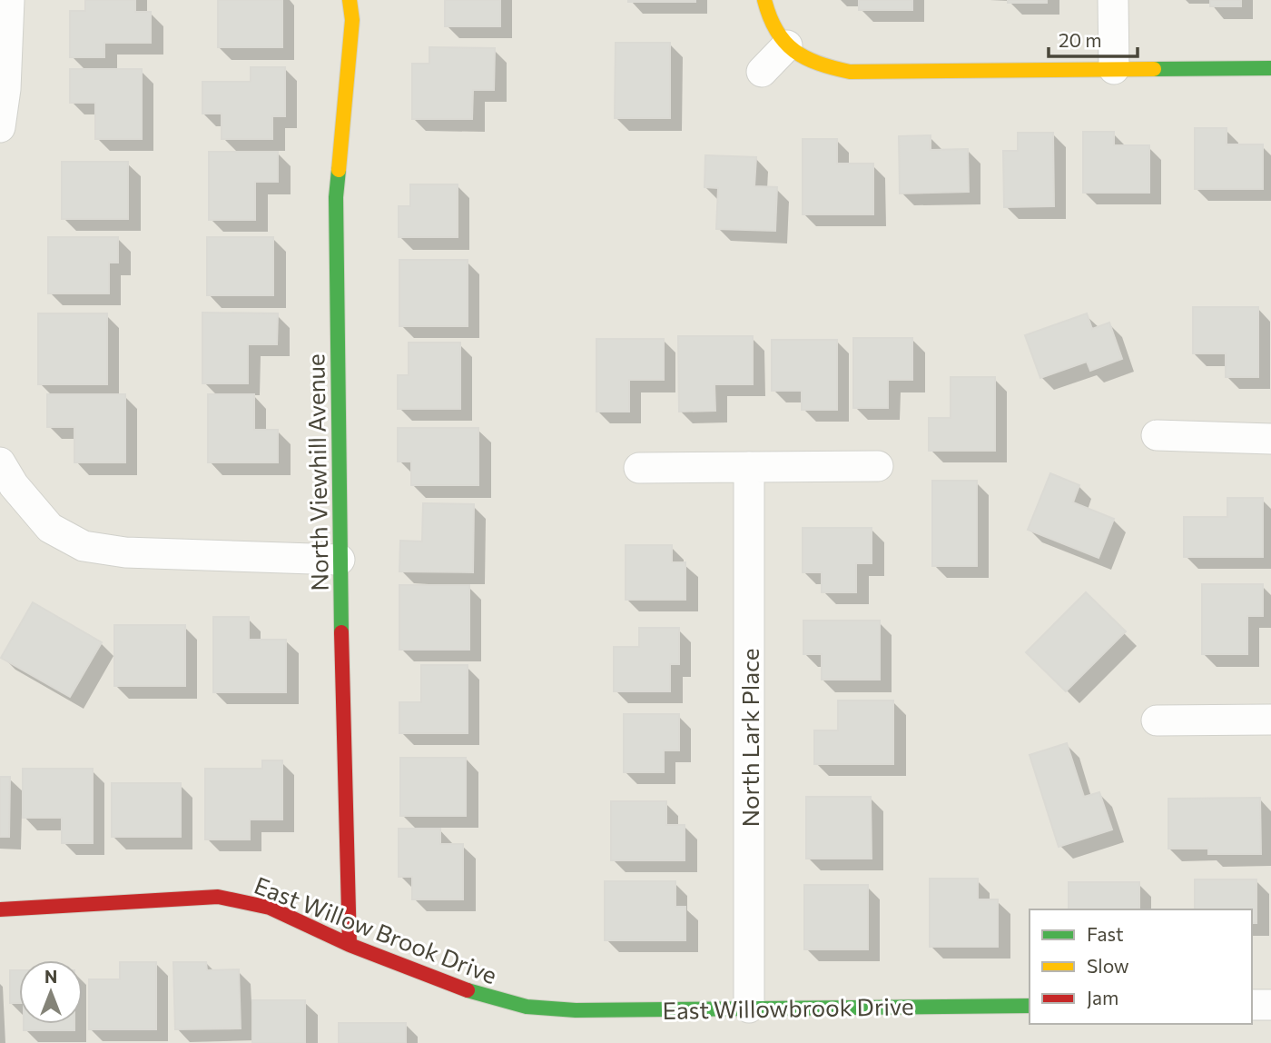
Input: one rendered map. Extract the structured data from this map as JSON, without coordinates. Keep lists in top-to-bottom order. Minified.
{"streets":{"street":["North Viewhill Avenue","North Lark Place","East Willow Brook Drive","East Willowbrook Drive"]},"crossings":[["North Viewhill Avenue","East Willow Brook Drive"],["North Lark Place","East Willowbrook Drive"],["East Willow Brook Drive","East Willowbrook Drive"]],"legend":["Fast","Slow","Jam"],"scale_bar":"20 m","north":"top"}
